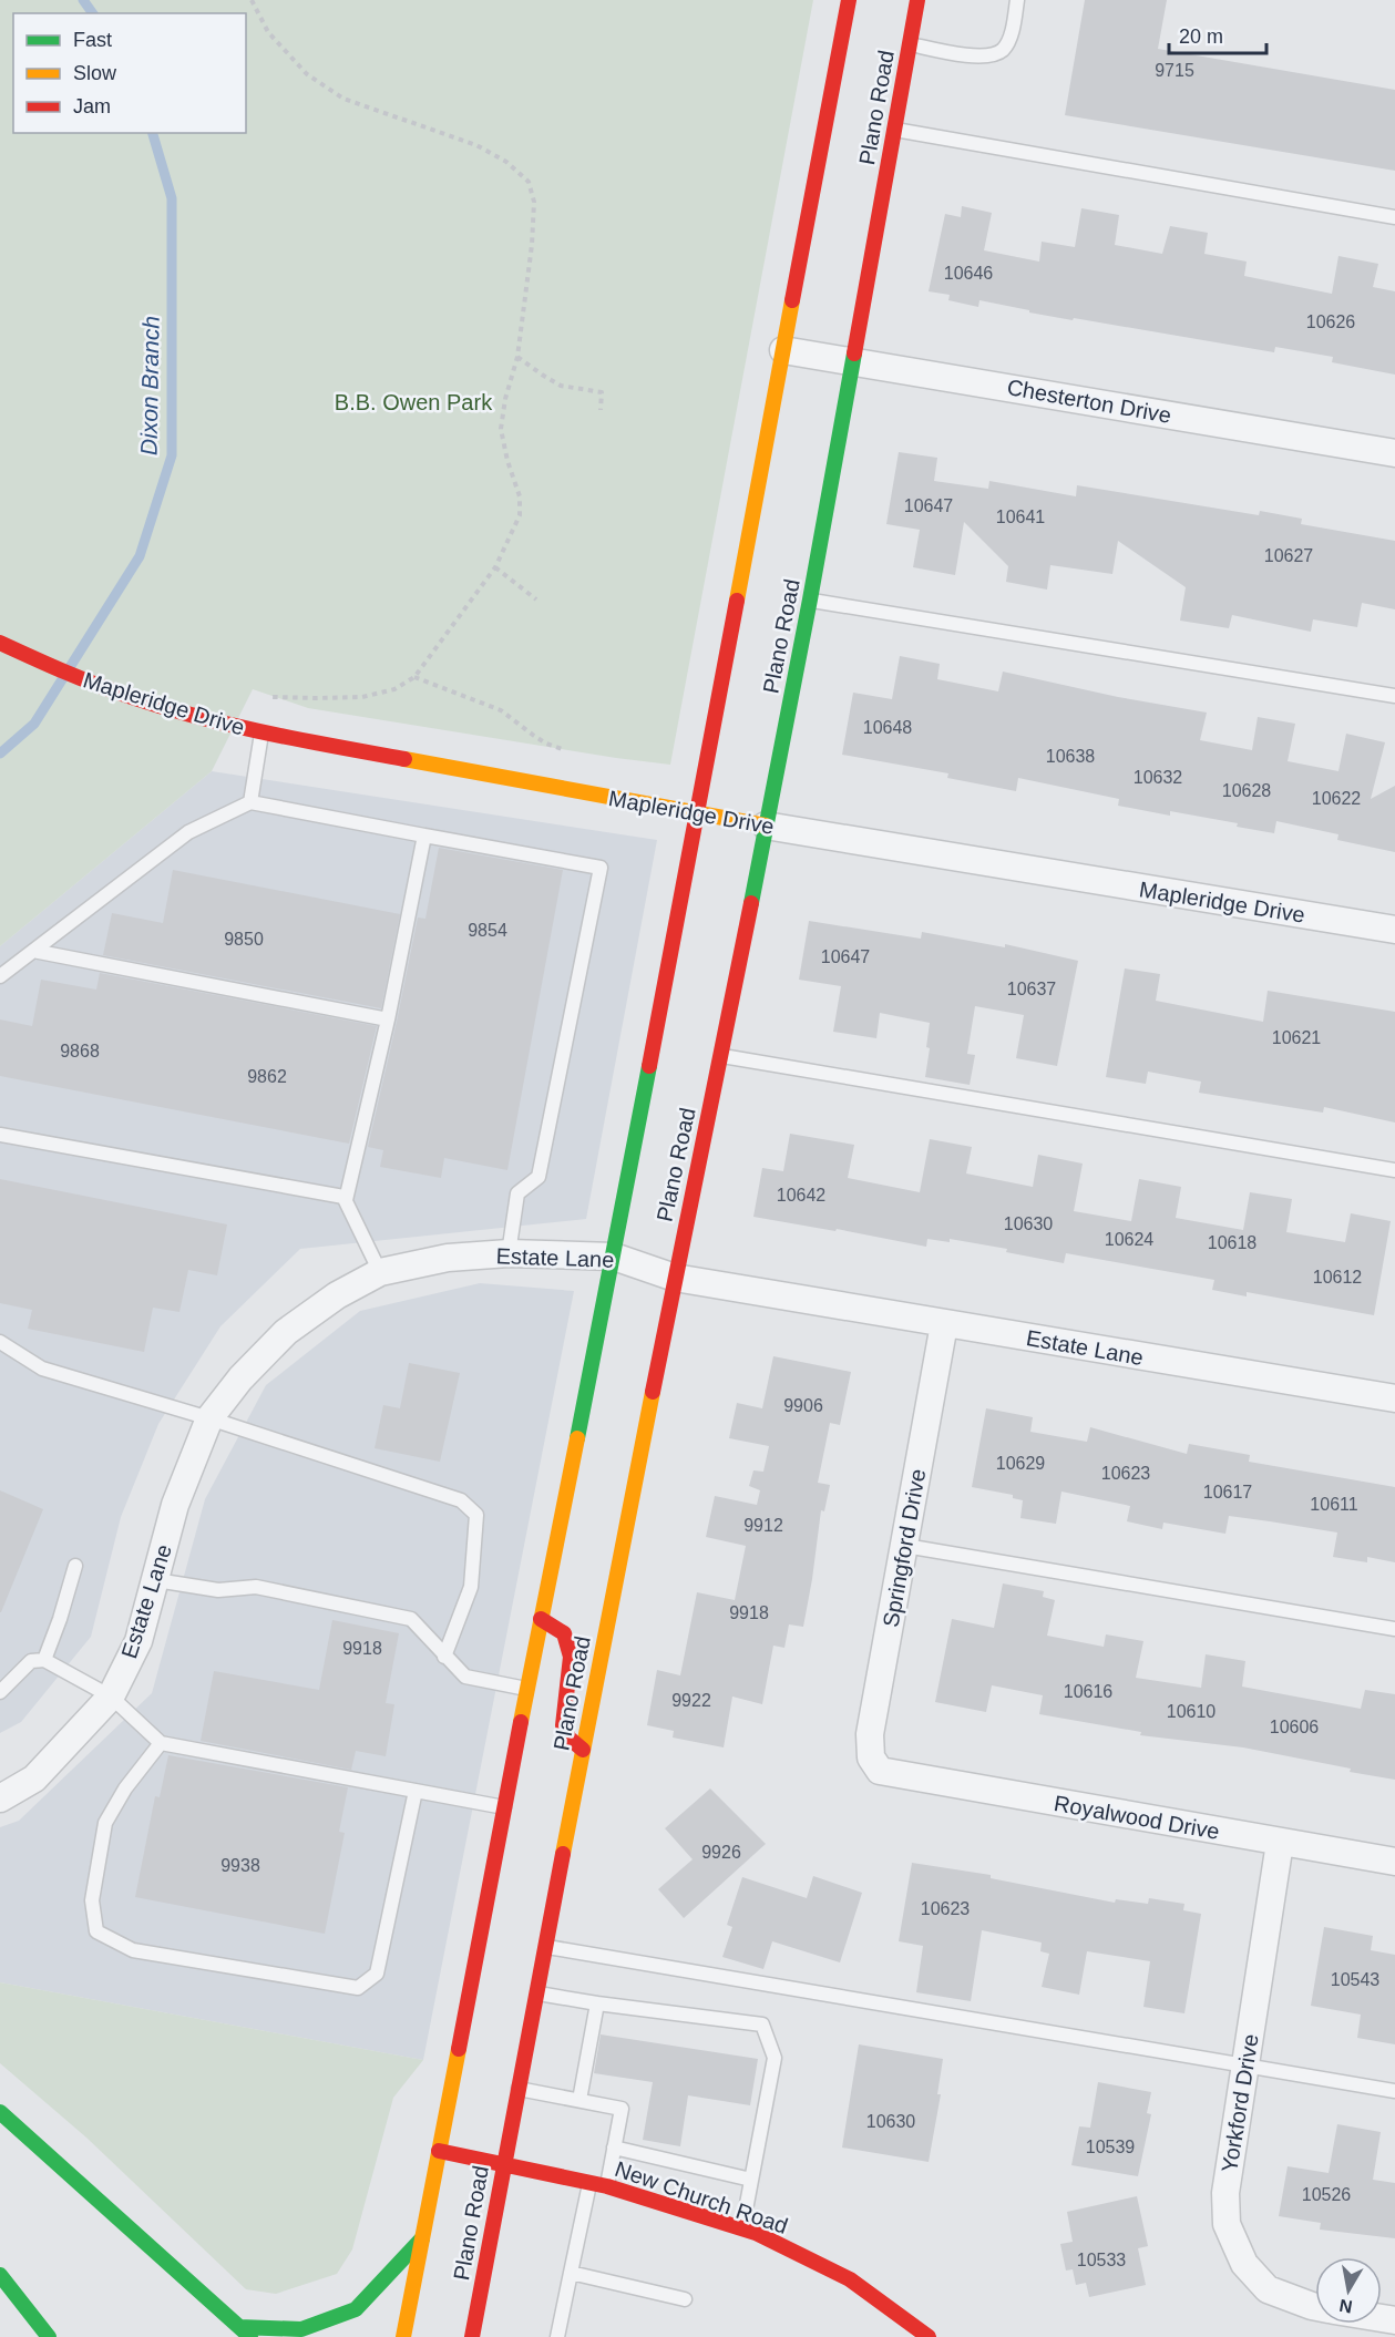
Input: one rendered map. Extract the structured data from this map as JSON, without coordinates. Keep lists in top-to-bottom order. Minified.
{"streets":{"main road":["Plano Road","Mapleridge Drive","New Church Road"],"street":["Chesterton Drive","Estate Lane","Springford Drive","Royalwood Drive","Yorkford Drive"]},"crossings":[["Plano Road","Chesterton Drive"],["Plano Road","Mapleridge Drive"],["Plano Road","Estate Lane"],["Plano Road","New Church Road"],["Estate Lane","Springford Drive"],["Springford Drive","Royalwood Drive"],["Royalwood Drive","Yorkford Drive"]],"water":["Dixon Branch"],"parks":["B.B. Owen Park"],"house_numbers":["9715","10646","10626","10647","10641","10627","10648","10638","10632","10628","10622","9854","9850","10647","10637","10621","9868","9862","10642","10630","10624","10618","10612","9906","10629","10623","10617","10611","9912","9918","9918","10616","9922","10610","10606","9926","9938","10623","10543","10630","10539","10526","10533"],"legend":["Fast","Slow","Jam"],"scale_bar":"20 m","north":"bottom"}
